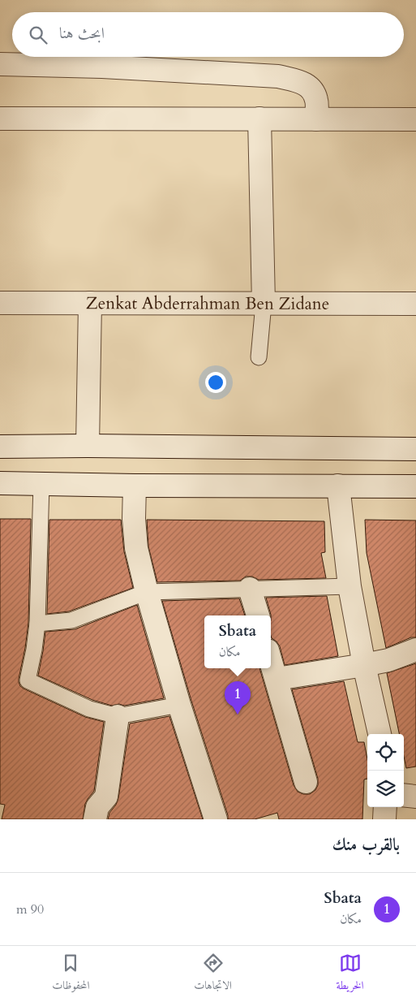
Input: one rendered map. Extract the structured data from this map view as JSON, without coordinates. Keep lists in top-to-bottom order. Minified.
{"streets":{"street":["Zenkat Abderrahman Ben Zidane"]},"page":{"search":"ابحث هنا","popup":["Sbata","مكان"],"pins":"1","heading":"بالقرب منك","list":[{"mark":"1","name":"Sbata","note":"مكان","value":"90 m"}],"nav":["الخريطة","الاتجاهات","المحفوظات"]}}
